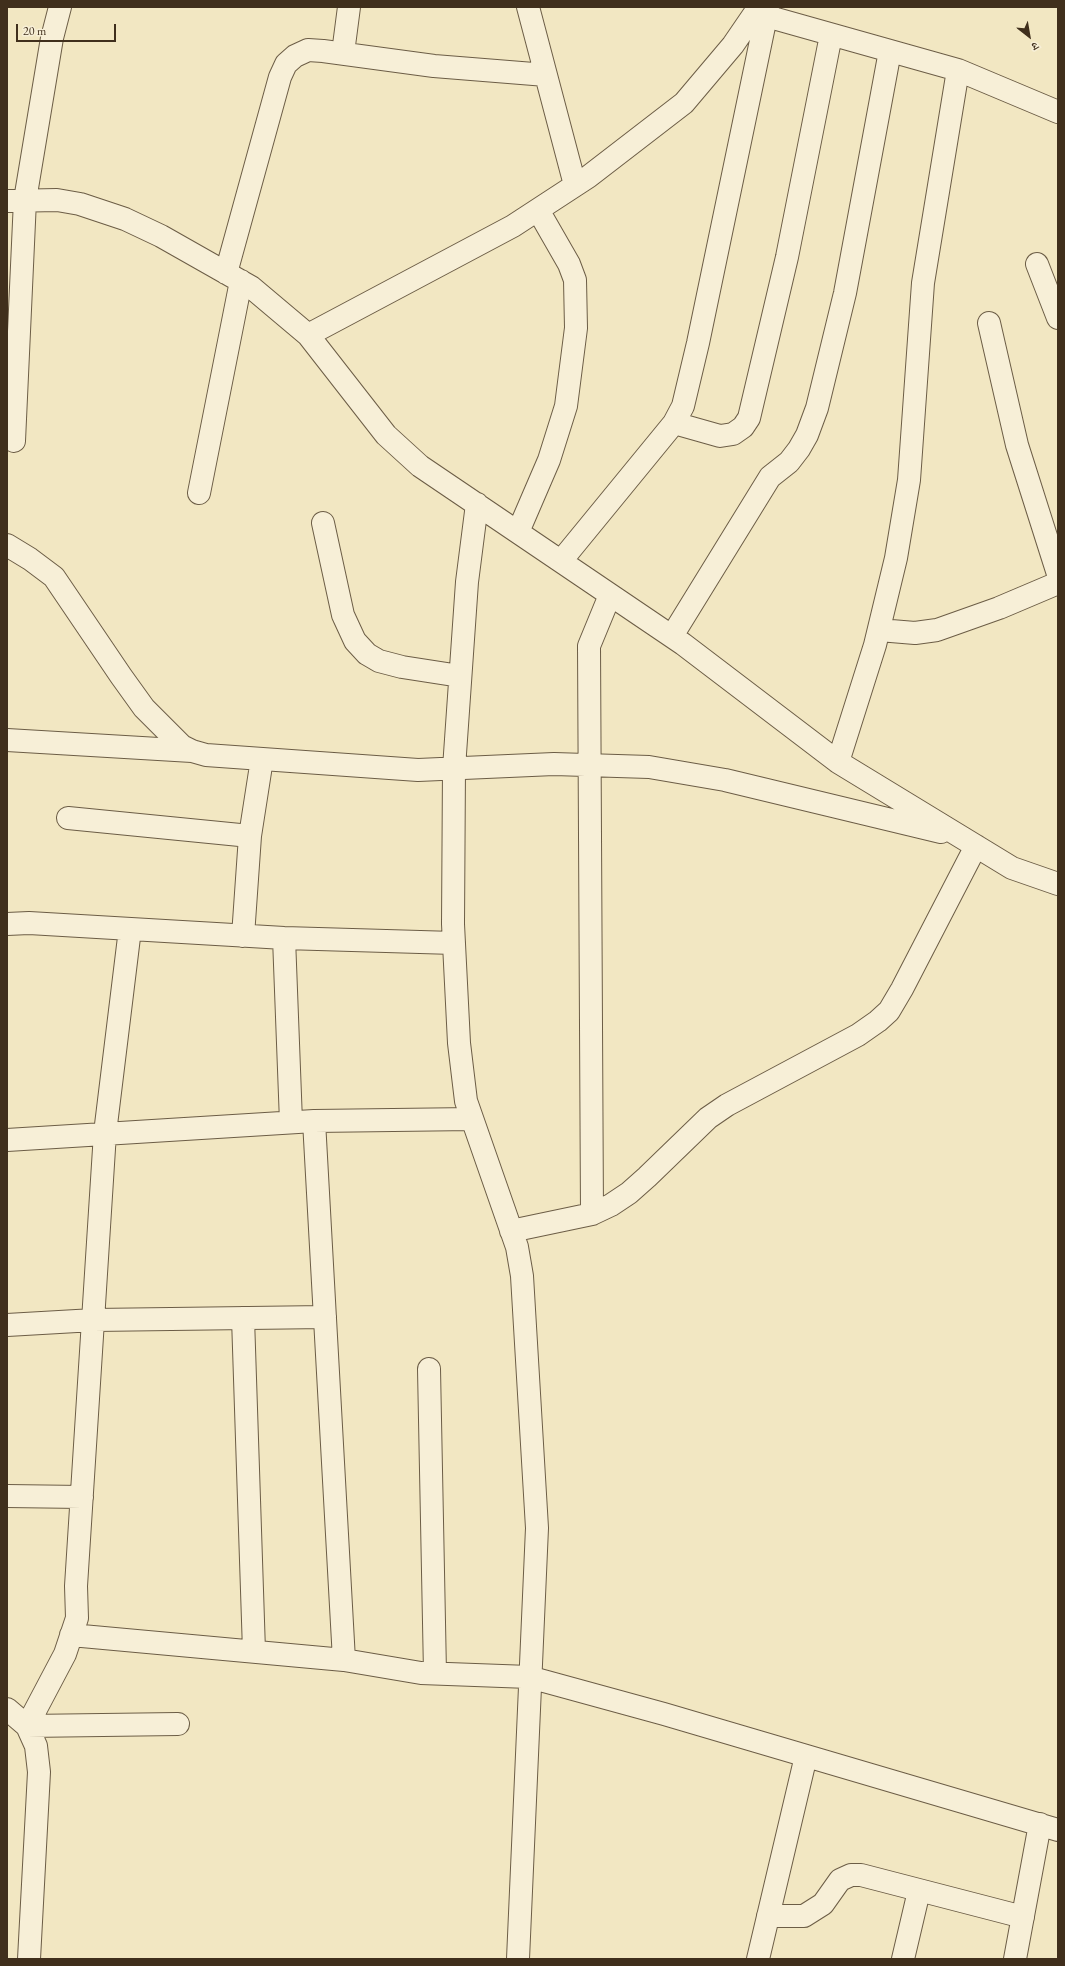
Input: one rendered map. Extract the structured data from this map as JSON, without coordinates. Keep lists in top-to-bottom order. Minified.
{"scale_bar":"20 m","north":"bottom right"}
